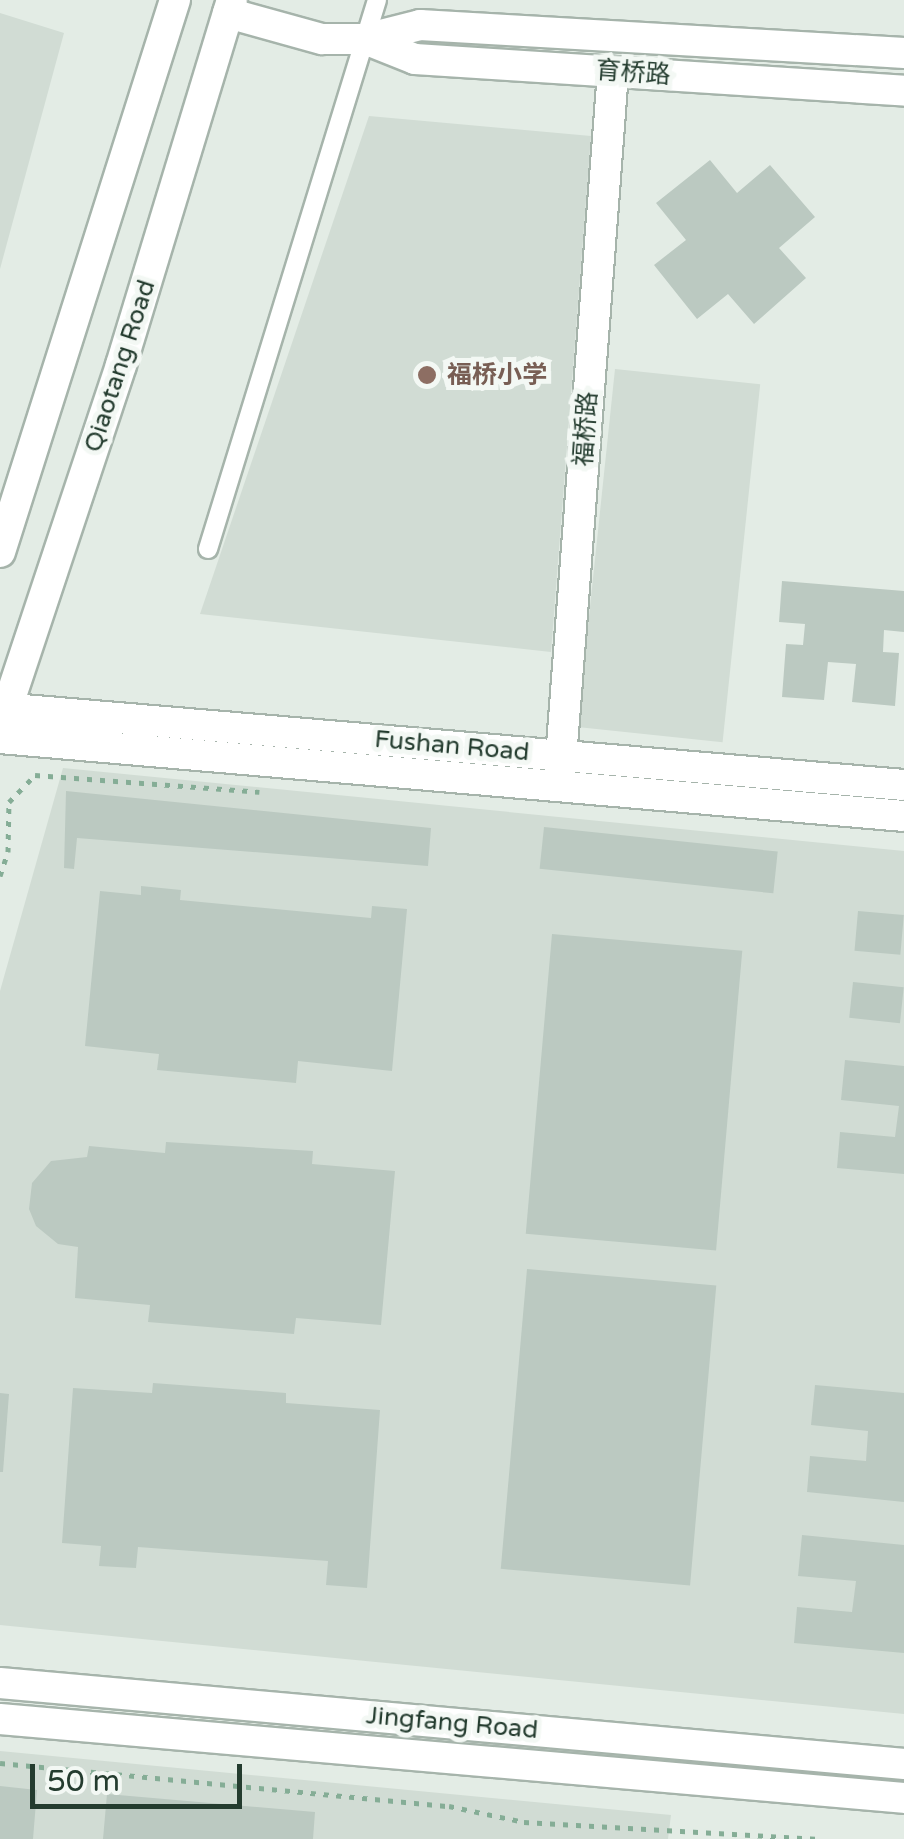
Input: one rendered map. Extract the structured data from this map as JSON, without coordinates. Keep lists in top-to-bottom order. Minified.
{"streets":{"street":["育桥路","Qiaotang Road","福桥路","Fushan Road","Jingfang Road"]},"crossings":[["育桥路","Qiaotang Road"],["育桥路","福桥路"],["Qiaotang Road","Fushan Road"],["福桥路","Fushan Road"]],"places":["福桥小学"],"scale_bar":"50 m"}
